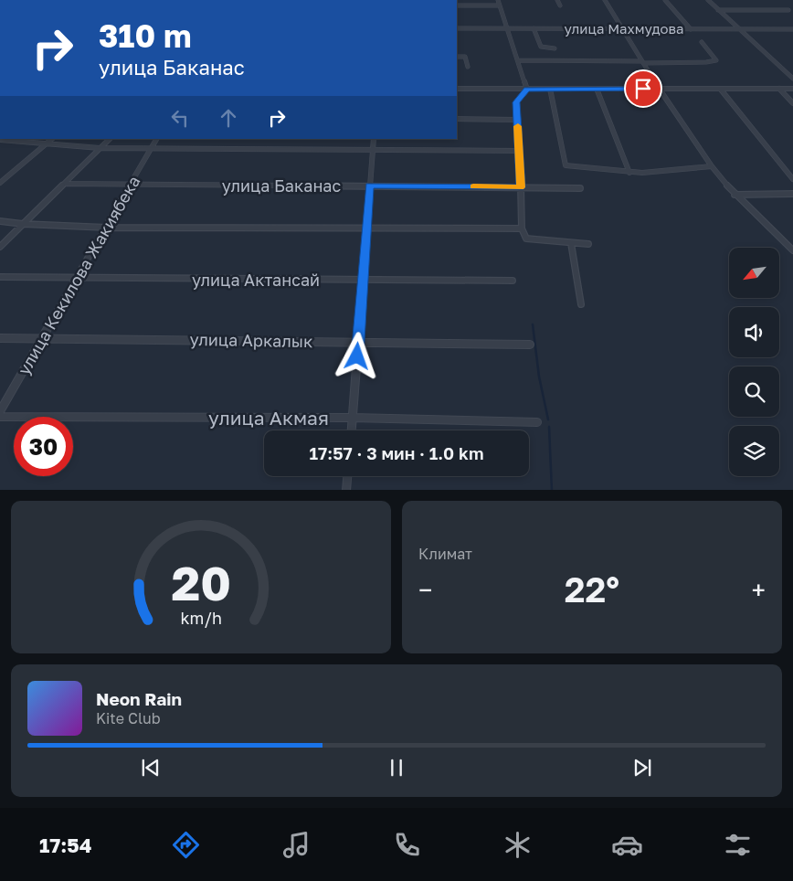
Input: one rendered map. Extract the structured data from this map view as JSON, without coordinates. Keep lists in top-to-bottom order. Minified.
{"streets":{"street":["улица Махмудова","улица Баканас","улица Кекилова Жакиябека","улица Актансай","улица Аркалык","улица Акмая"]},"crossings":[["улица Баканас","улица Кекилова Жакиябека"],["улица Кекилова Жакиябека","улица Актансай"],["улица Кекилова Жакиябека","улица Аркалык"]],"north":"bottom left","page":{"turn":["310 m","улица Баканас"],"limit":"30","trip":"17:57 · 3 мин · 1.0 km","tile":"Климат","heat":["−","22°","+"],"song":["Neon Rain","Kite Club"],"tabs":"17:54","gauge":["20","km/h"]}}
